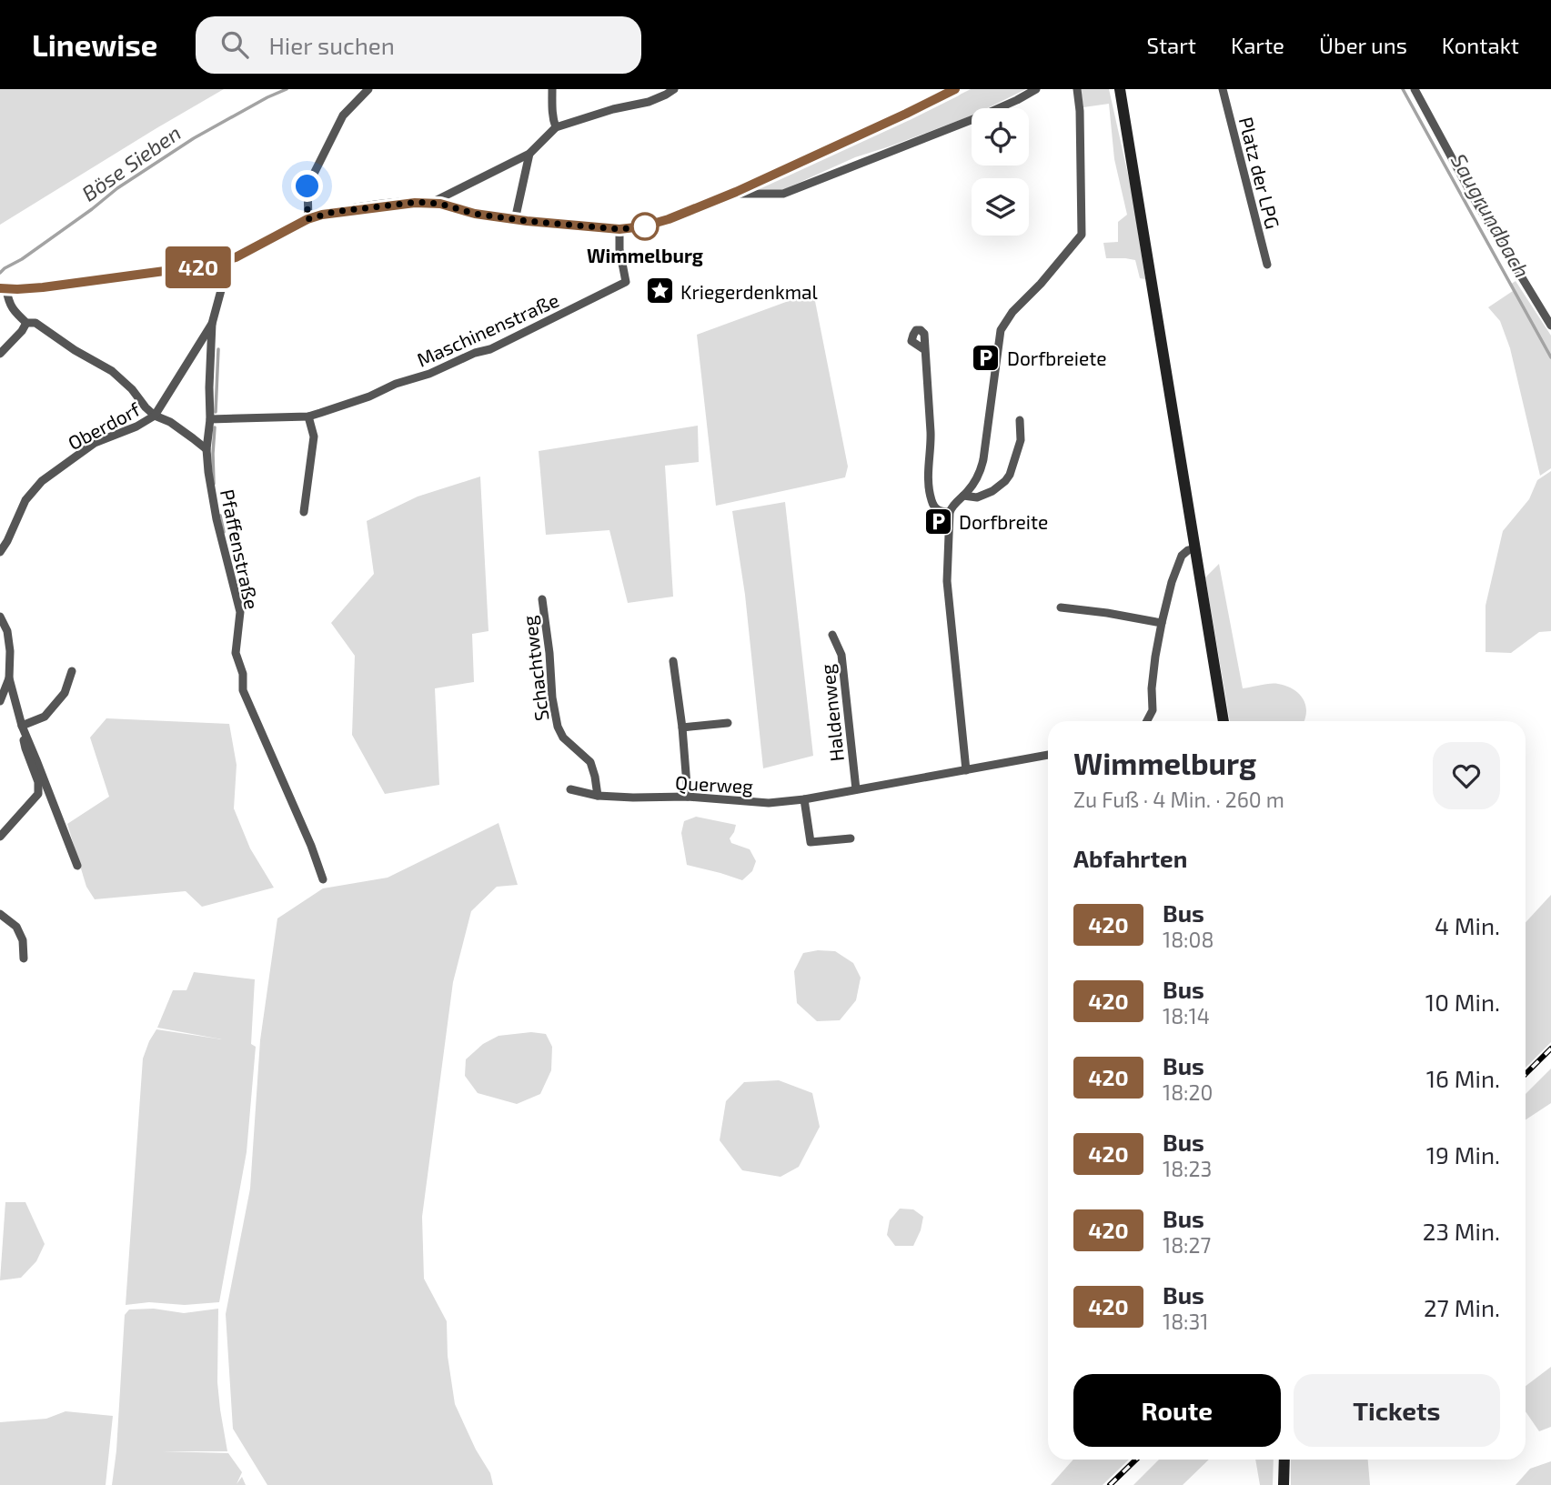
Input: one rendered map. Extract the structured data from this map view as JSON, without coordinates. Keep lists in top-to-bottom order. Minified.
{"streets":{"street":["Platz der LPG","Maschinenstraße","Oberdorf","Pfaffenstraße","Schachtweg","Haldenweg","Querweg"]},"crossings":[["Maschinenstraße","Pfaffenstraße"],["Oberdorf","Pfaffenstraße"],["Schachtweg","Querweg"],["Haldenweg","Querweg"]],"water":["Böse Sieben","Saugrundbach"],"places":{"other":["Wimmelburg"],"place":["Kriegerdenkmal"],"parking":["Dorfbreiete","Dorfbreite"]},"lines":["bus line 420"],"page":{"header":"Linewise","search":"Hier suchen","nav":["Start","Karte","Über uns","Kontakt"],"on_map":"420","heading":[["Wimmelburg","Zu Fuß · 4 Min. · 260 m"],"Abfahrten"],"list":[{"mark":"420","name":"Bus","note":"18:08","value":"4 Min."},{"mark":"420","name":"Bus","note":"18:14","value":"10 Min."},{"mark":"420","name":"Bus","note":"18:20","value":"16 Min."},{"mark":"420","name":"Bus","note":"18:23","value":"19 Min."},{"mark":"420","name":"Bus","note":"18:27","value":"23 Min."},{"mark":"420","name":"Bus","note":"18:31","value":"27 Min."}],"buttons":["Route","Tickets"]}}
